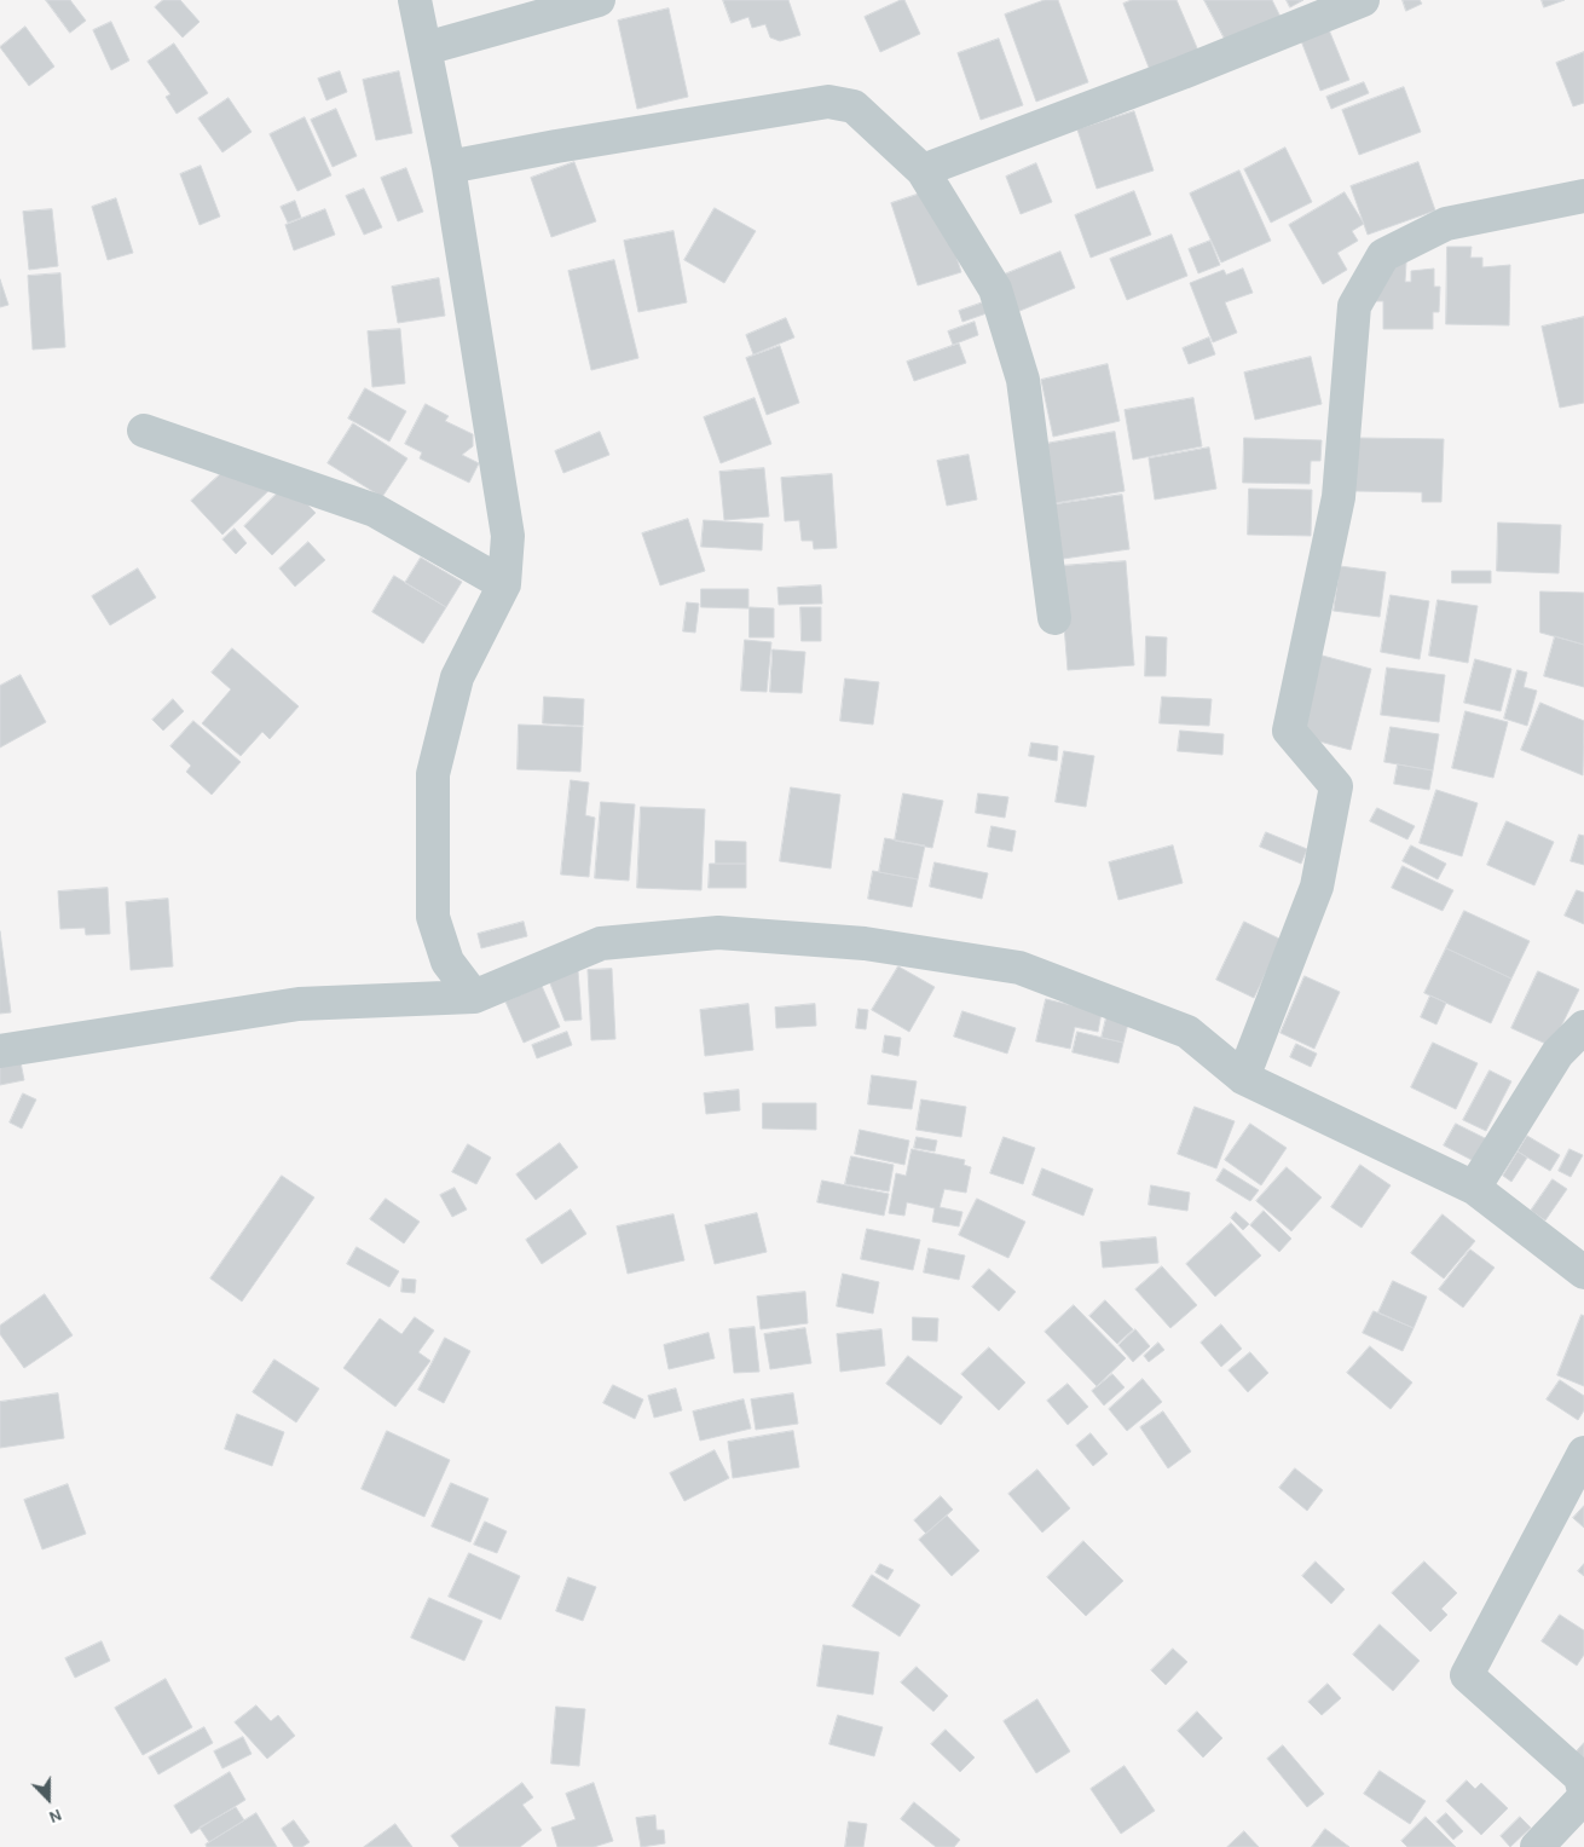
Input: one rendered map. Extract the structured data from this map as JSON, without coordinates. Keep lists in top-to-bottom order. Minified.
{"north":"bottom"}
